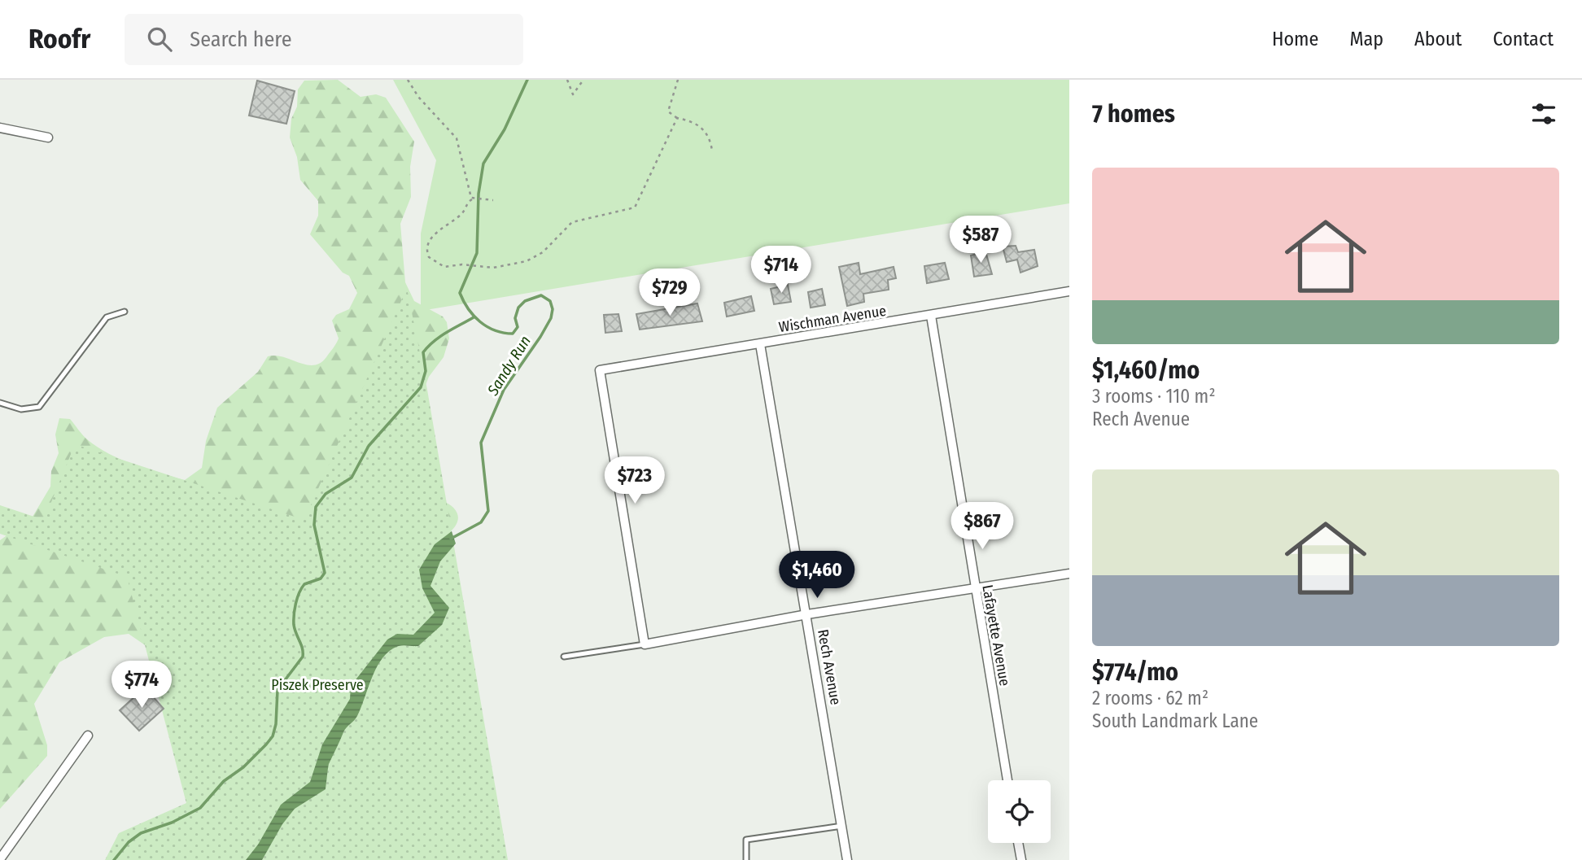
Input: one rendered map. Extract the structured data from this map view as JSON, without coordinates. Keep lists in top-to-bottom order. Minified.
{"streets":{"street":["Wischman Avenue","Lafayette Avenue","Rech Avenue"]},"crossings":[["Wischman Avenue","Lafayette Avenue"],["Wischman Avenue","Rech Avenue"]],"water":["Sandy Run"],"parks":["Piszek Preserve"],"page":{"header":"Roofr","search":"Search here","nav":["Home","Map","About","Contact"],"heading":"7 homes","list":[{"name":"$1,460/mo","note":"3 rooms · 110 m² · Rech Avenue"},{"name":"$774/mo","note":"2 rooms · 62 m² · South Landmark Lane"}],"price":["$587","$714","$729","$723","$867","$1,460","$774"]}}
